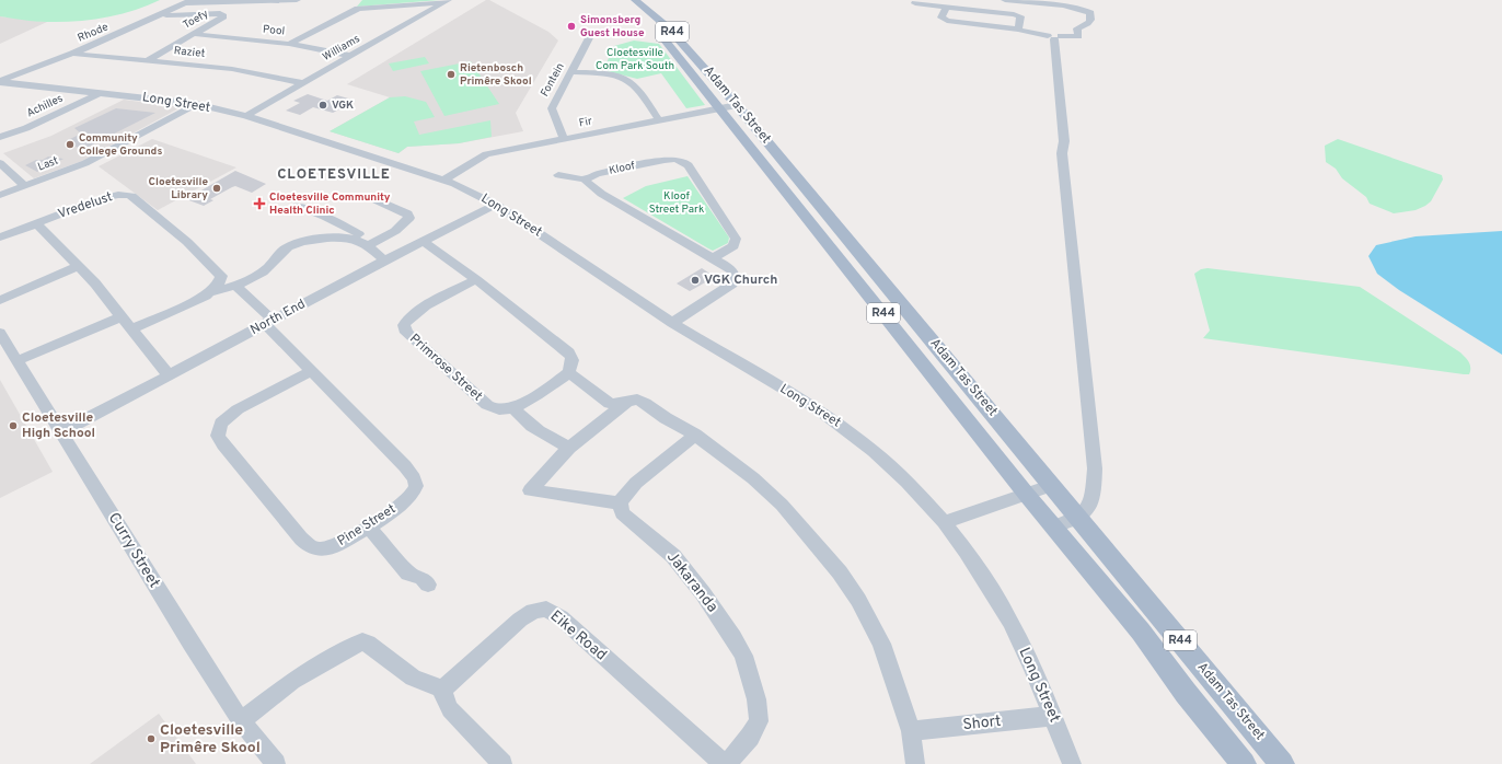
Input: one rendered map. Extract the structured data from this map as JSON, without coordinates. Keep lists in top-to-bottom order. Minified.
{"streets":{"main road":["R44","Adam Tas Street"],"street":["Toefy","Pool","Rhode","Williams","Raziet","Fontein","Long Street","Achilles","Fir","Last","Kloof","Vredelust","North End","Primrose Street","Pine Street","Curry Street","Jakaranda","Eike Road","Short"]},"crossings":[["Toefy","Pool"],["Toefy","Rhode"],["Toefy","Raziet"],["Pool","Williams"],["Rhode","Raziet"],["Rhode","Long Street"],["Williams","Raziet"],["Williams","Long Street"],["Fontein","Fir"],["Long Street","Achilles"],["Long Street","Fir"],["Long Street","Last"],["Long Street","Kloof"],["Long Street","North End"],["Long Street","Short"],["Adam Tas Street","Fir"],["Vredelust","North End"],["North End","Pine Street"],["North End","Curry Street"],["Jakaranda","Eike Road"]],"districts":["CLOETESVILLE"],"parks":["Cloetesville Com Park South","Kloof Street Park"],"places":{"other":["Simonsberg Guest House","Rietenbosch Primêre Skool","VGK","Community College Grounds","Cloetesville Library","VGK Church","Cloetesville High School","Cloetesville Primêre Skool"],"health":["Cloetesville Community Health Clinic"]}}
